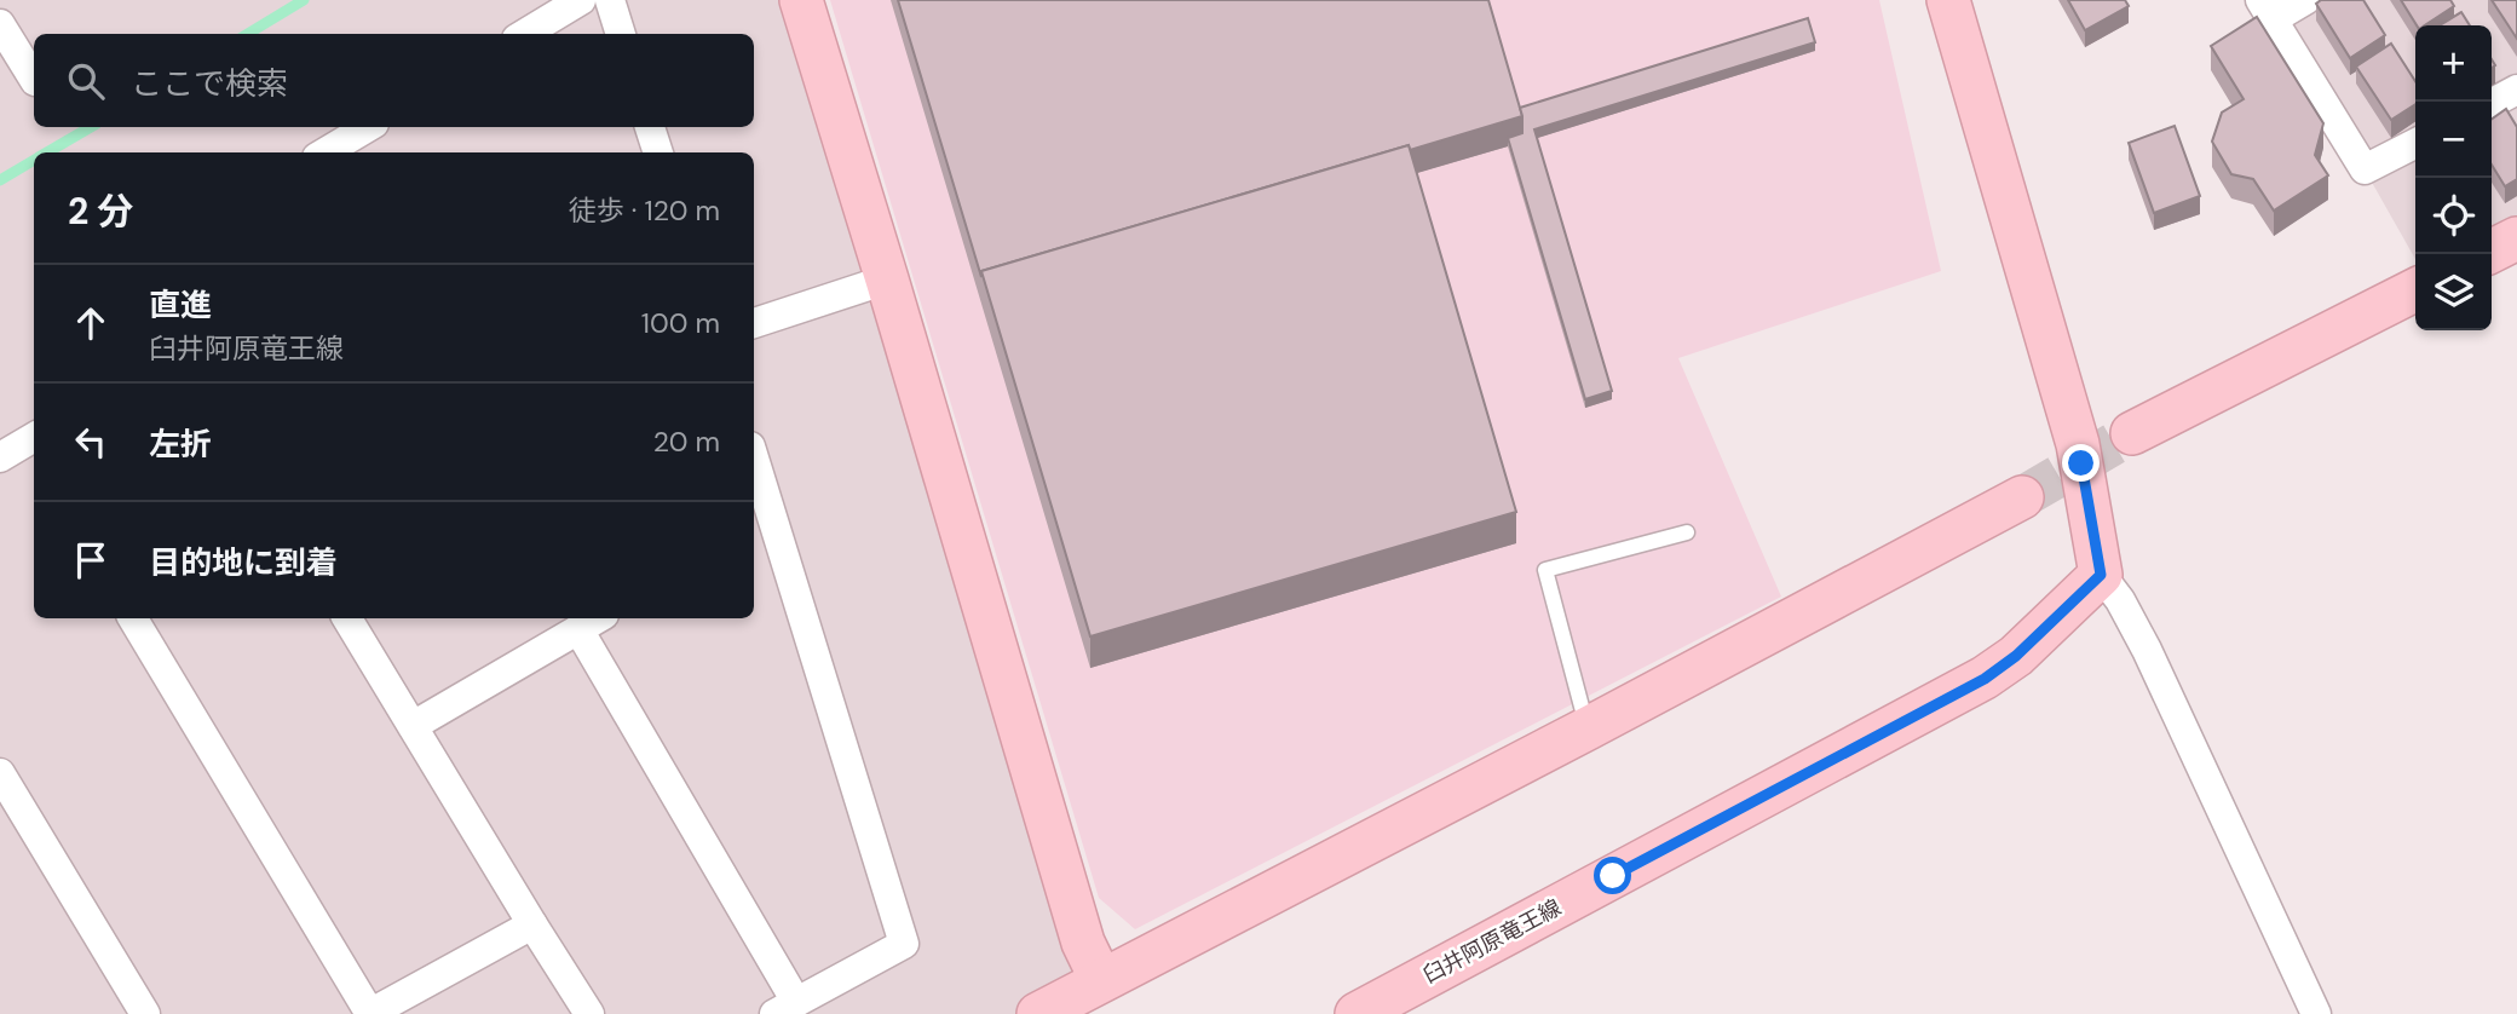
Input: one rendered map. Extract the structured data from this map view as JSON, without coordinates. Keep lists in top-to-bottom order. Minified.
{"streets":{"street":["臼井阿原竜王線"]},"page":{"map_buttons":["+","−"],"search":"ここで検索","heading":["2 分","徒歩 · 120 m"],"list":[["直進","臼井阿原竜王線","100 m"],["左折","20 m"],"目的地に到着"]}}
